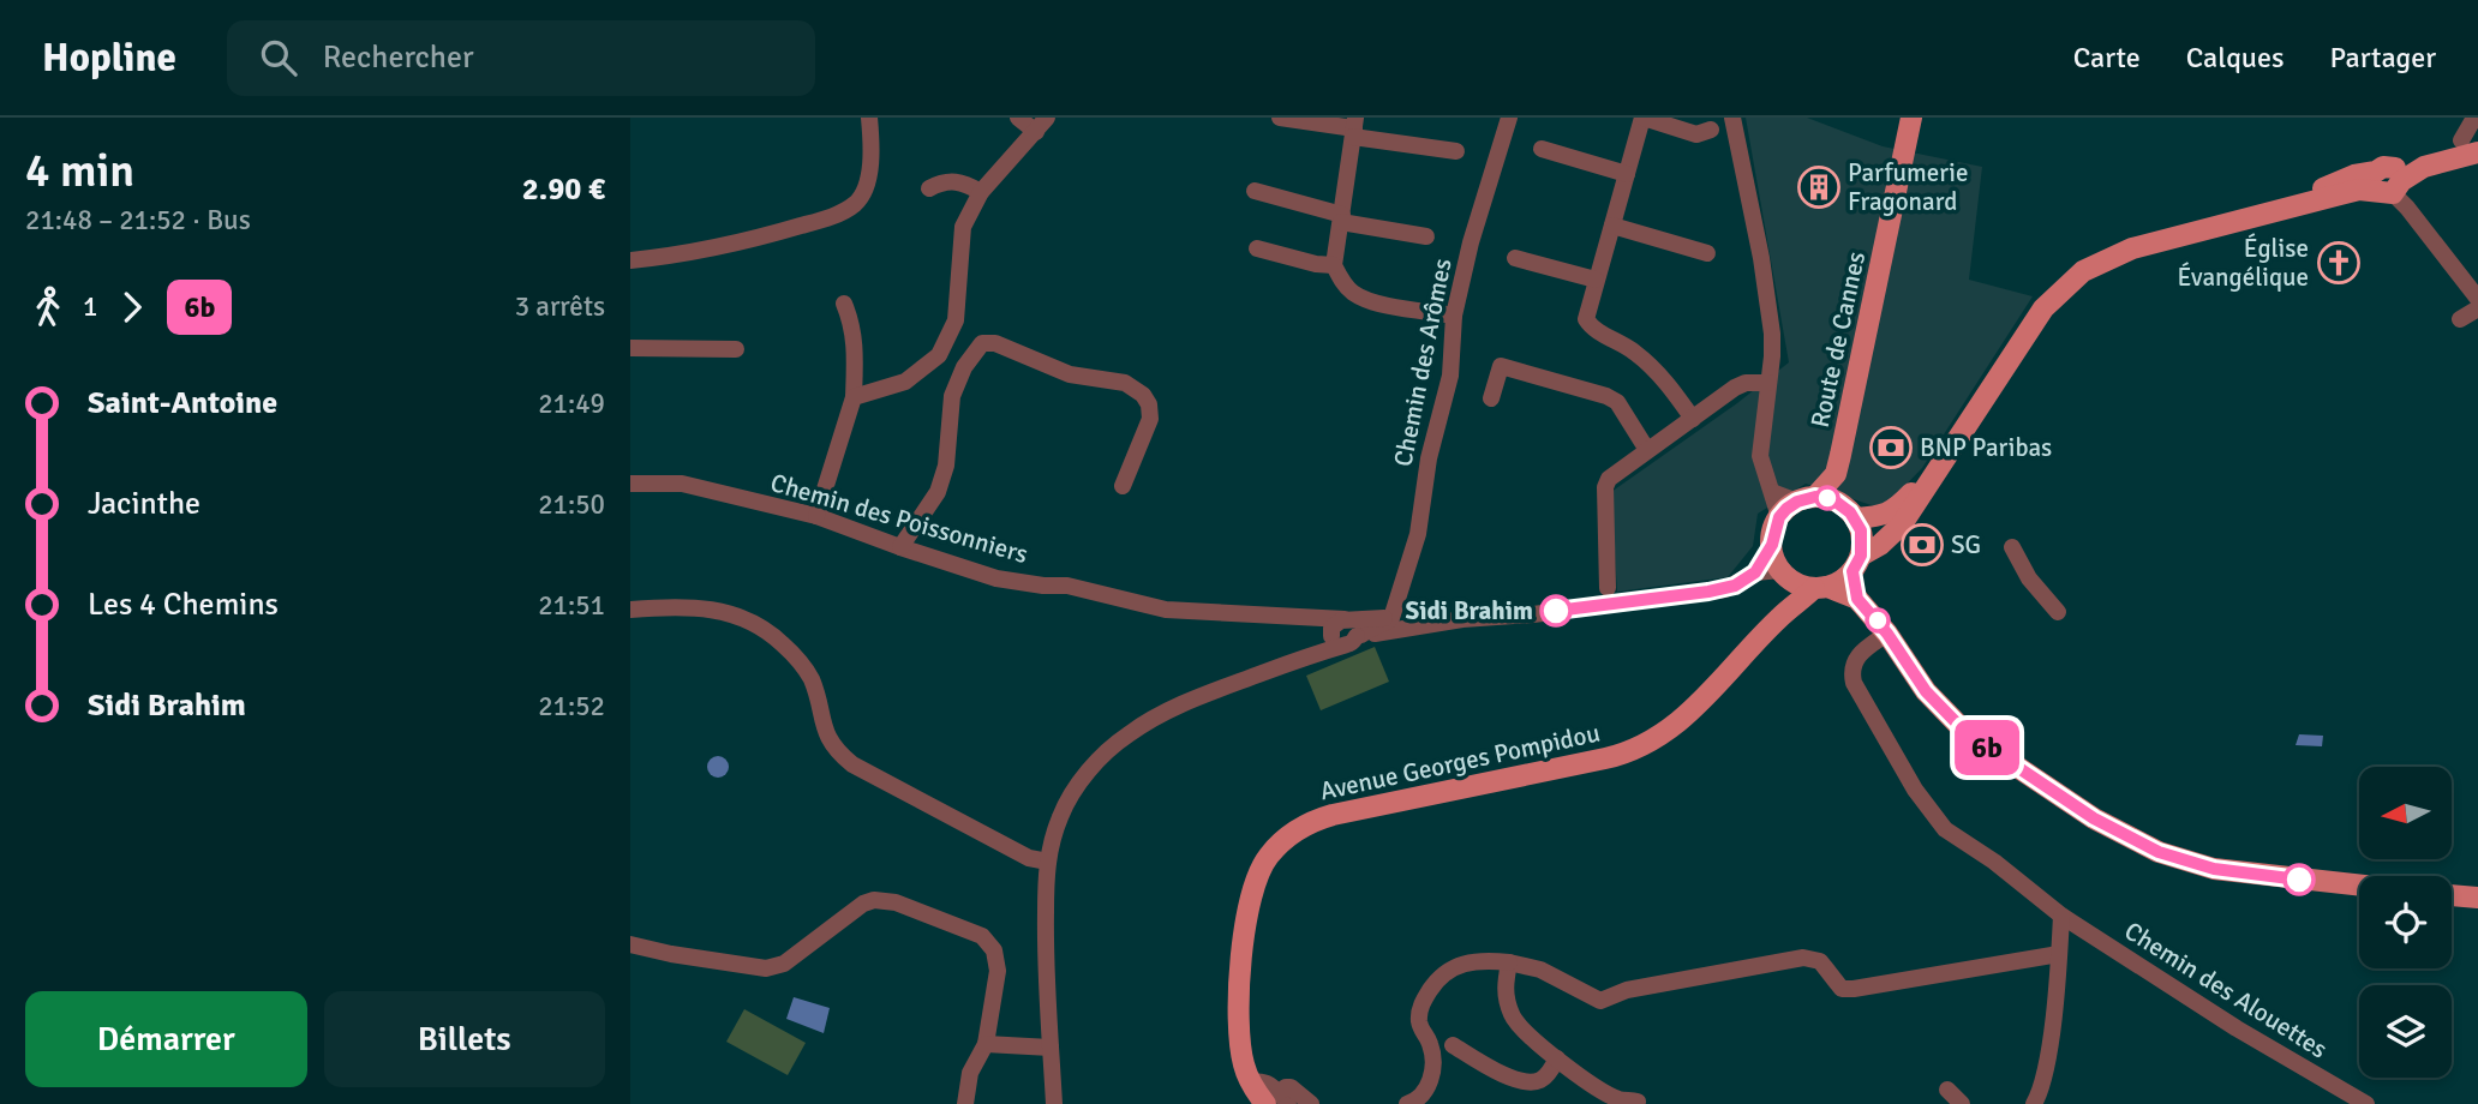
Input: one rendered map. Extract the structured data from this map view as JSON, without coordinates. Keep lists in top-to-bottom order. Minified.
{"streets":{"main road":["Route de Cannes","Avenue Georges Pompidou"],"street":["Chemin des Arômes","Chemin des Poissonniers","Chemin des Alouettes"]},"crossings":[["Route de Cannes","Avenue Georges Pompidou"]],"places":{"building":["Parfumerie Fragonard"],"church":["Église Évangélique"],"bank":["BNP Paribas","SG"],"other":["Sidi Brahim"]},"lines":["bus line 6b"],"north":"left","page":{"header":"Hopline","search":"Rechercher","nav":["Carte","Calques","Partager"],"heading":["4 min","21:48 – 21:52 · Bus","2.90 €"],"on_map":"6b","legs":["1","6b","3 arrêts"],"list":[{"name":"Saint-Antoine","value":"21:49"},{"name":"Jacinthe","value":"21:50"},{"name":"Les 4 Chemins","value":"21:51"},{"name":"Sidi Brahim","value":"21:52"}],"buttons":["Démarrer","Billets"]}}
